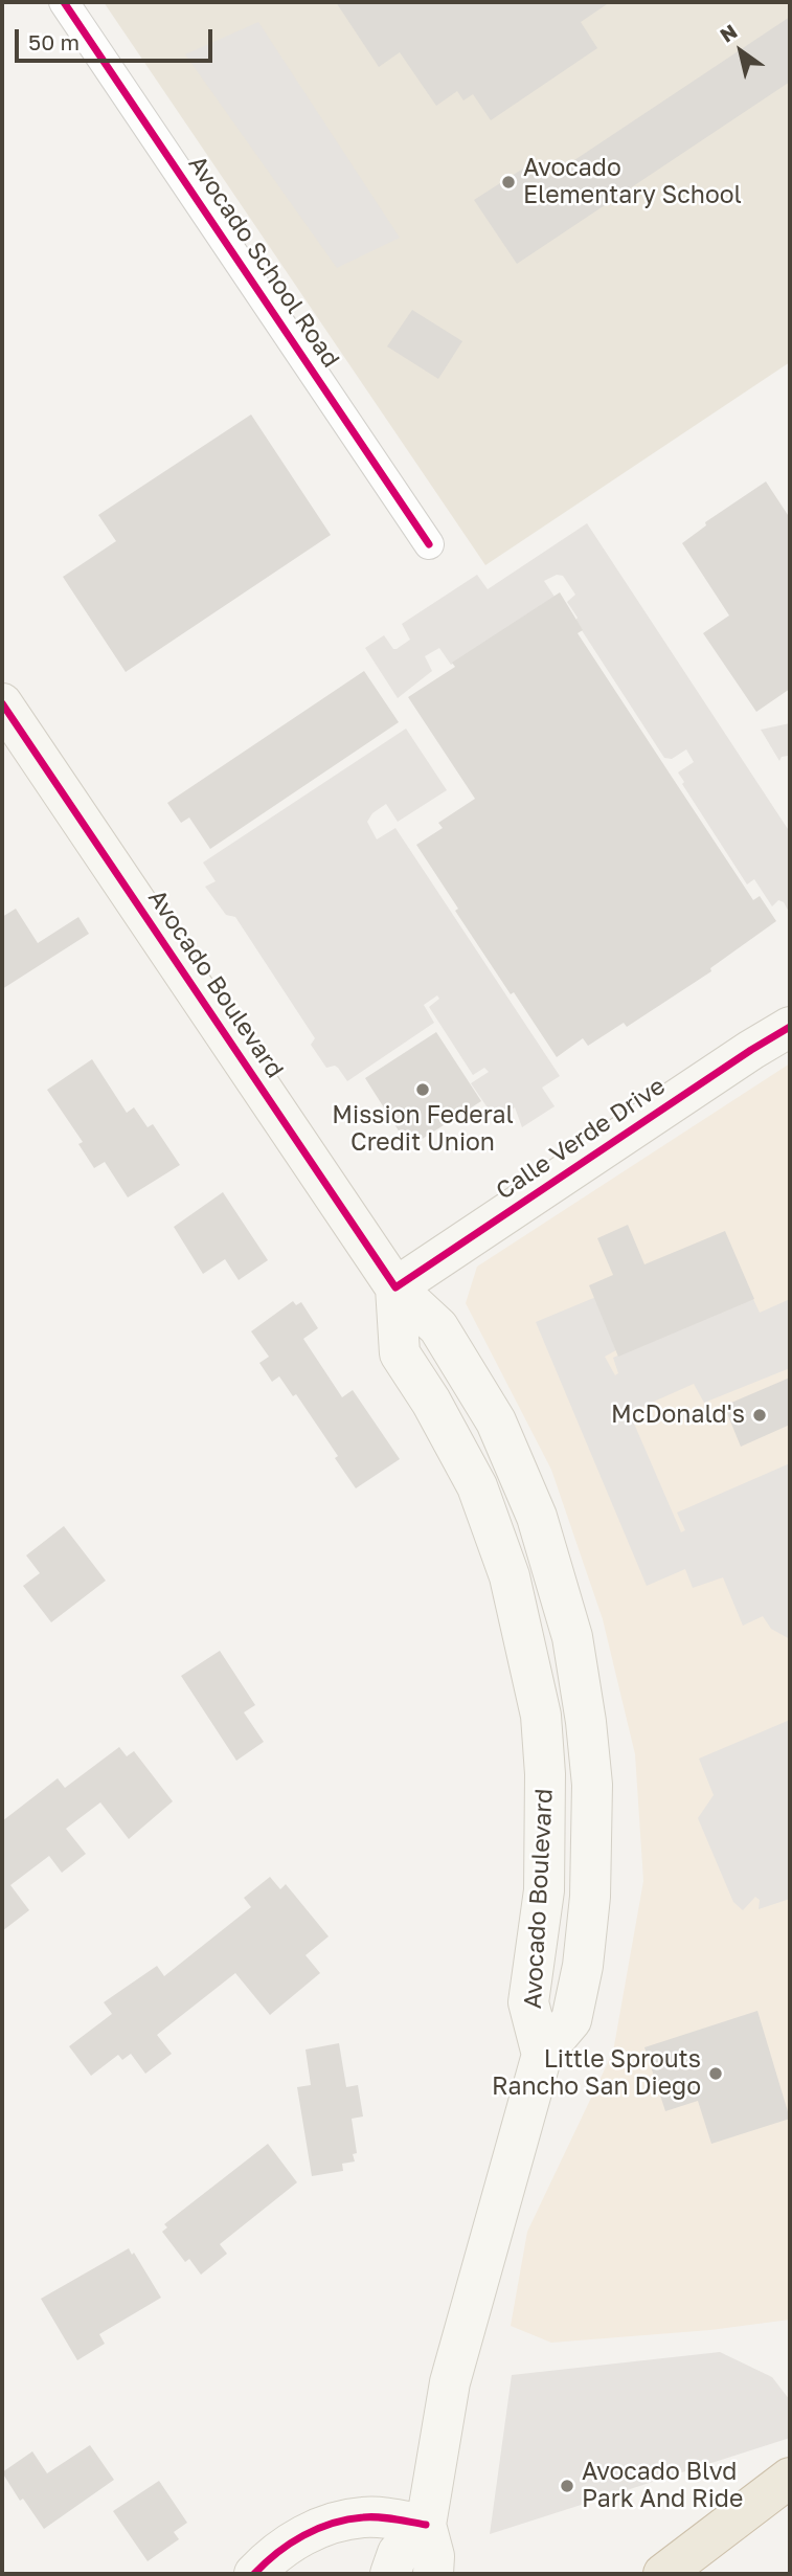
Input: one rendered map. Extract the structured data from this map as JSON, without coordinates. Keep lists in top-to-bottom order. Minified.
{"streets":{"main road":["Avocado Boulevard","Calle Verde Drive"],"street":["Avocado School Road"]},"crossings":[["Avocado Boulevard","Calle Verde Drive"]],"places":["Avocado Elementary School","Mission Federal Credit Union","McDonald's","Little Sprouts Rancho San Diego","Avocado Blvd Park And Ride"],"scale_bar":"50 m","north":"top left"}
